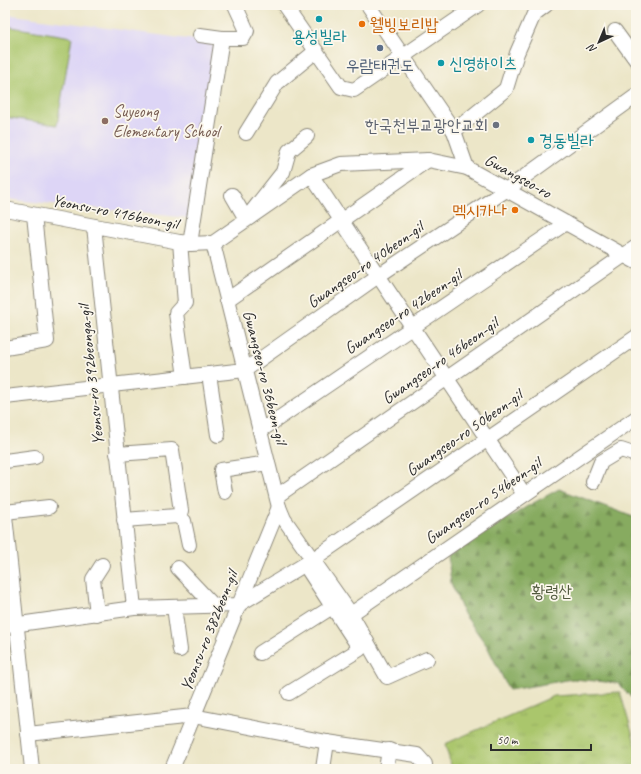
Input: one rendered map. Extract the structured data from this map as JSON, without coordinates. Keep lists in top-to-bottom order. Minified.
{"streets":{"street":["Gwangseo-ro","Yeonsu-ro 416beon-gil","Gwangseo-ro 40beon-gil","Gwangseo-ro 42beon-gil","Gwangseo-ro 46beon-gil","Yeonsu-ro 392beonga-gil","Gwangseo-ro 36beon-gil","Gwangseo-ro 50beon-gil","Gwangseo-ro 54beon-gil","Yeonsu-ro 382beon-gil"]},"crossings":[["Gwangseo-ro","Gwangseo-ro 40beon-gil"],["Gwangseo-ro","Gwangseo-ro 42beon-gil"],["Gwangseo-ro","Gwangseo-ro 46beon-gil"],["Yeonsu-ro 416beon-gil","Yeonsu-ro 392beonga-gil"],["Yeonsu-ro 416beon-gil","Gwangseo-ro 36beon-gil"],["Gwangseo-ro 40beon-gil","Gwangseo-ro 36beon-gil"],["Gwangseo-ro 42beon-gil","Gwangseo-ro 36beon-gil"],["Gwangseo-ro 46beon-gil","Gwangseo-ro 36beon-gil"],["Gwangseo-ro 46beon-gil","Yeonsu-ro 382beon-gil"],["Gwangseo-ro 36beon-gil","Gwangseo-ro 50beon-gil"],["Gwangseo-ro 36beon-gil","Gwangseo-ro 54beon-gil"],["Gwangseo-ro 36beon-gil","Yeonsu-ro 382beon-gil"],["Gwangseo-ro 50beon-gil","Yeonsu-ro 382beon-gil"]],"parks":["황령산"],"places":["용성빌라","웰빙보리밥","우람태권도","신영하이츠","Suyeong Elementary School","한국천부교광안교회","경동빌라","멕시카나"],"scale_bar":"50 m","north":"bottom left"}
